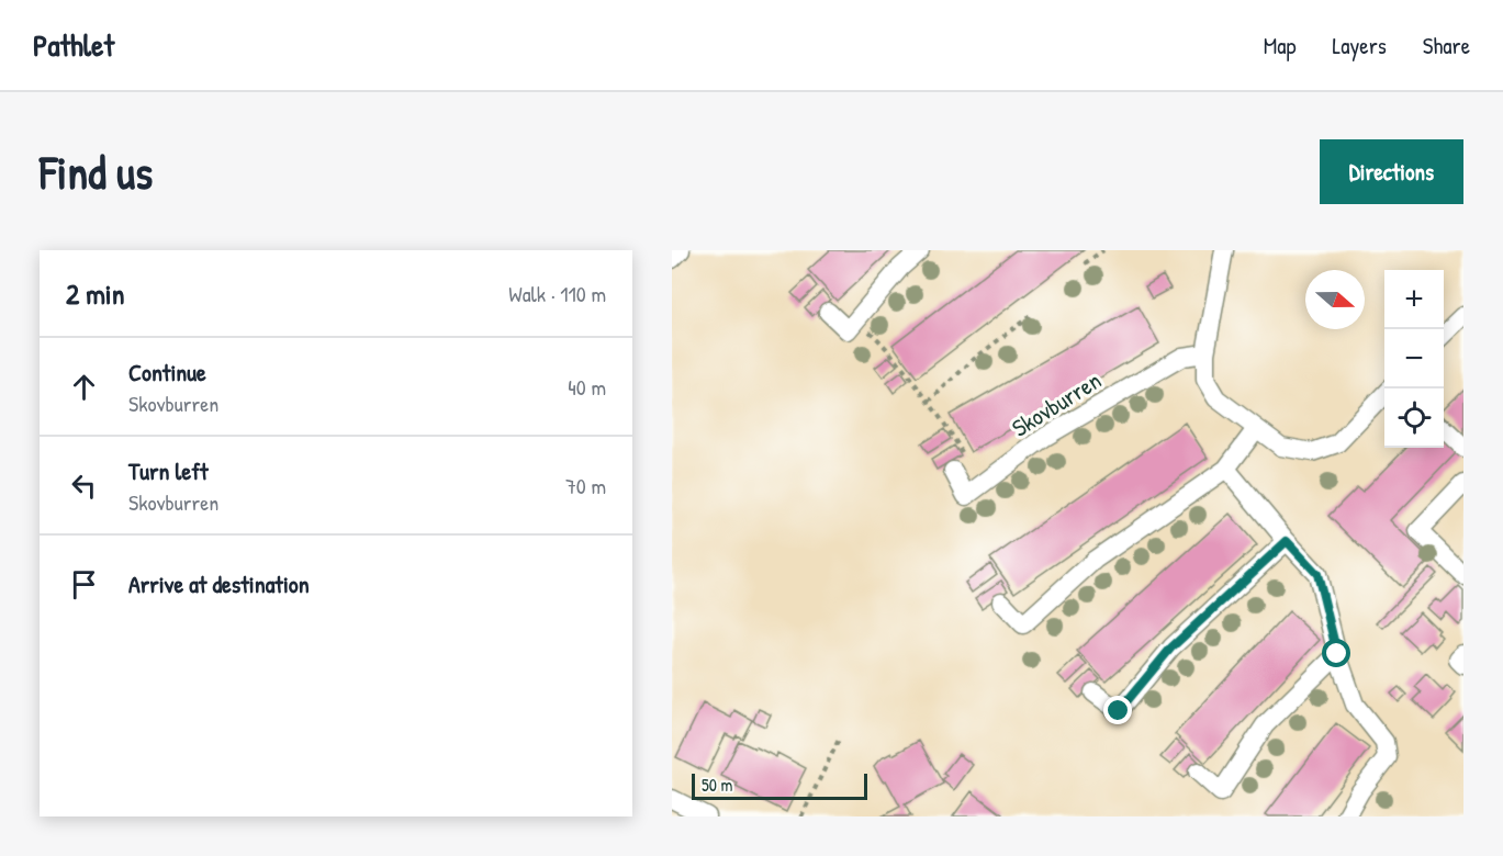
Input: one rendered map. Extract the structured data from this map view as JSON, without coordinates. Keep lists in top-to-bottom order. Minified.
{"streets":{"street":["Skovburren"]},"scale_bar":"50 m","north":"right","page":{"header":"Pathlet","nav":["Map","Layers","Share"],"buttons":"Directions","title":"Find us","heading":["2 min","Walk · 110 m"],"map_buttons":["+","−"],"list":[["Continue","Skovburren","40 m"],["Turn left","Skovburren","70 m"],"Arrive at destination"],"scale":"50 m"}}
